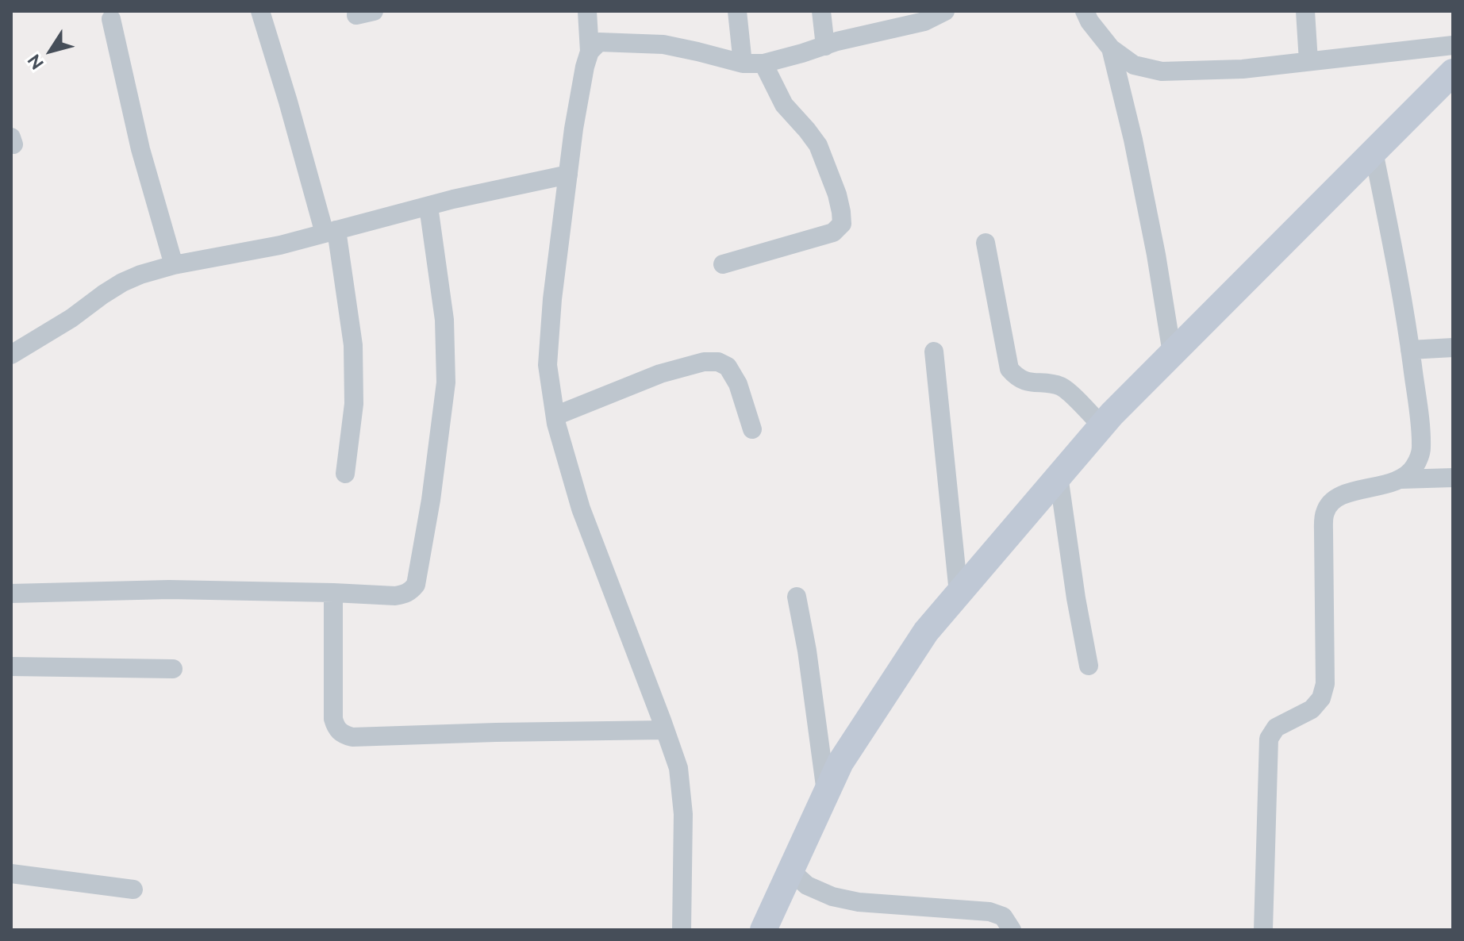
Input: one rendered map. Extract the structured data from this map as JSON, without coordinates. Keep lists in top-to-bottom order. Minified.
{"north":"bottom left"}
